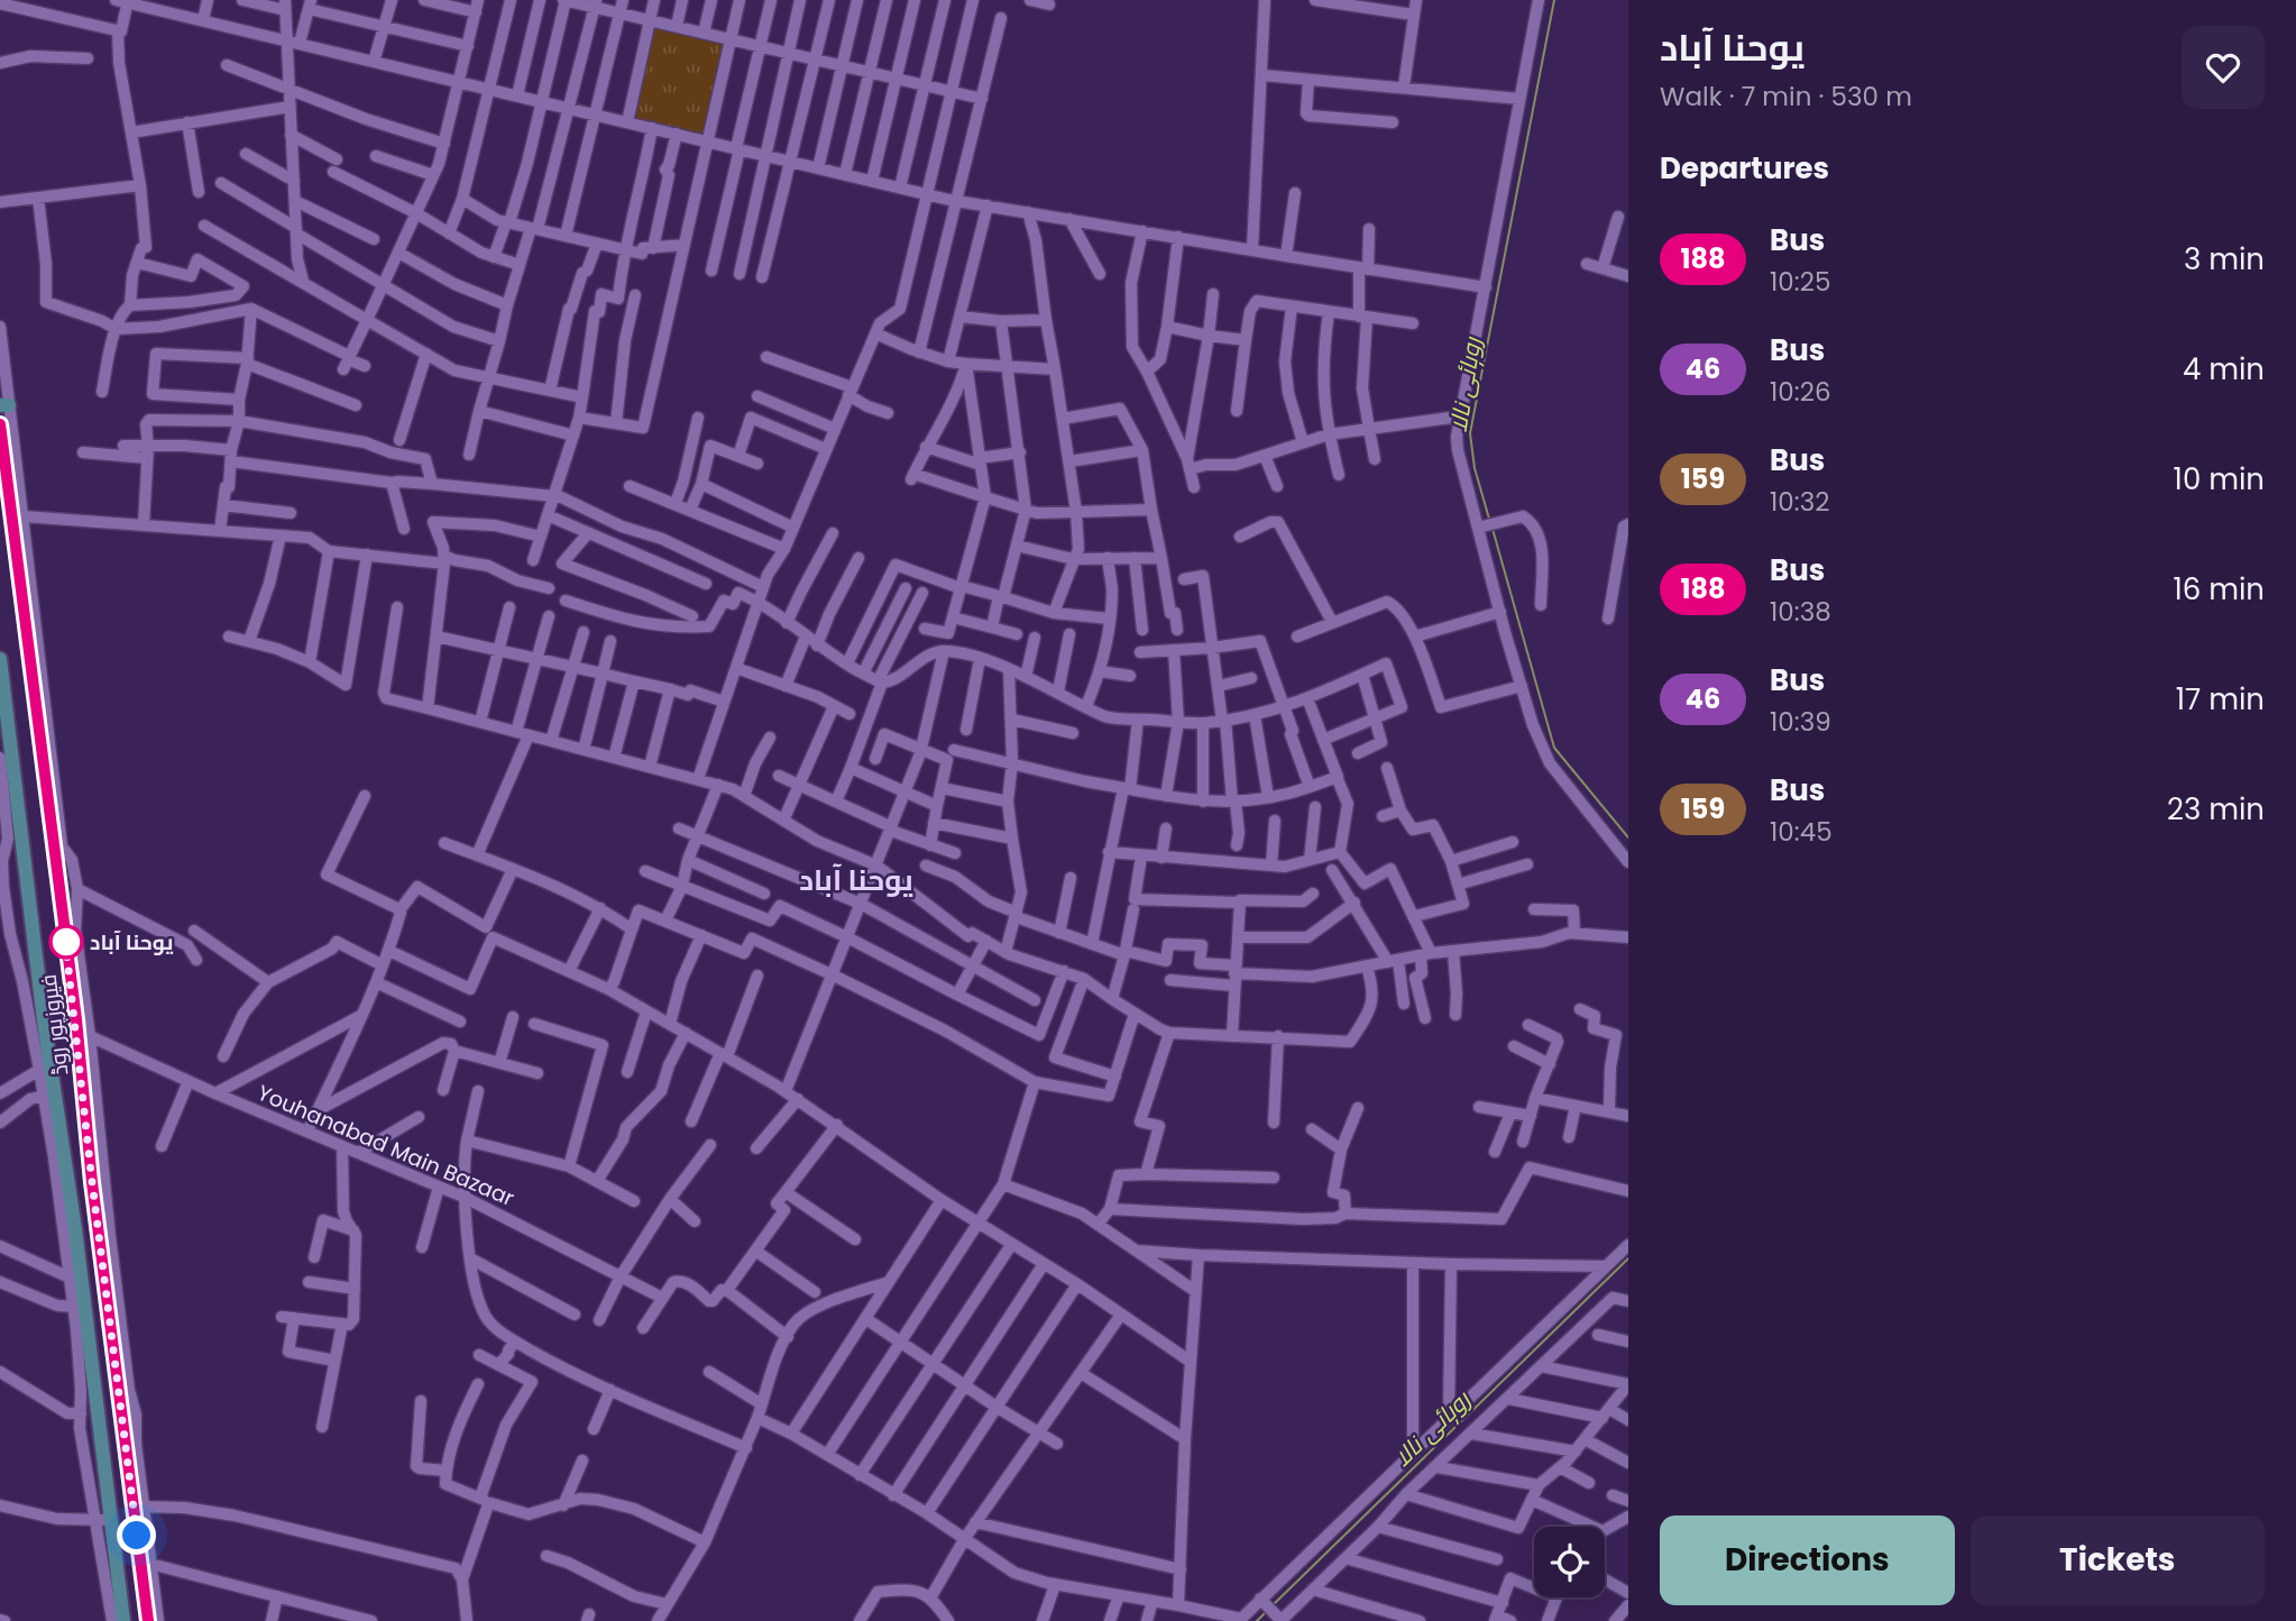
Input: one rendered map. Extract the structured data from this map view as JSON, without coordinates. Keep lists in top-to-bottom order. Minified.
{"streets":{"main road":["فیروزپور روڈ"],"street":["Youhanabad Main Bazaar"]},"districts":["یوحنا آباد"],"water":["روہائی نالا"],"places":["یوحنا آباد"],"lines":["bus line 188"],"page":{"heading":[["یوحنا آباد","Walk · 7 min · 530 m"],"Departures"],"list":[{"mark":"188","name":"Bus","note":"10:25","value":"3 min"},{"mark":"46","name":"Bus","note":"10:26","value":"4 min"},{"mark":"159","name":"Bus","note":"10:32","value":"10 min"},{"mark":"188","name":"Bus","note":"10:38","value":"16 min"},{"mark":"46","name":"Bus","note":"10:39","value":"17 min"},{"mark":"159","name":"Bus","note":"10:45","value":"23 min"}],"buttons":["Directions","Tickets"]}}
